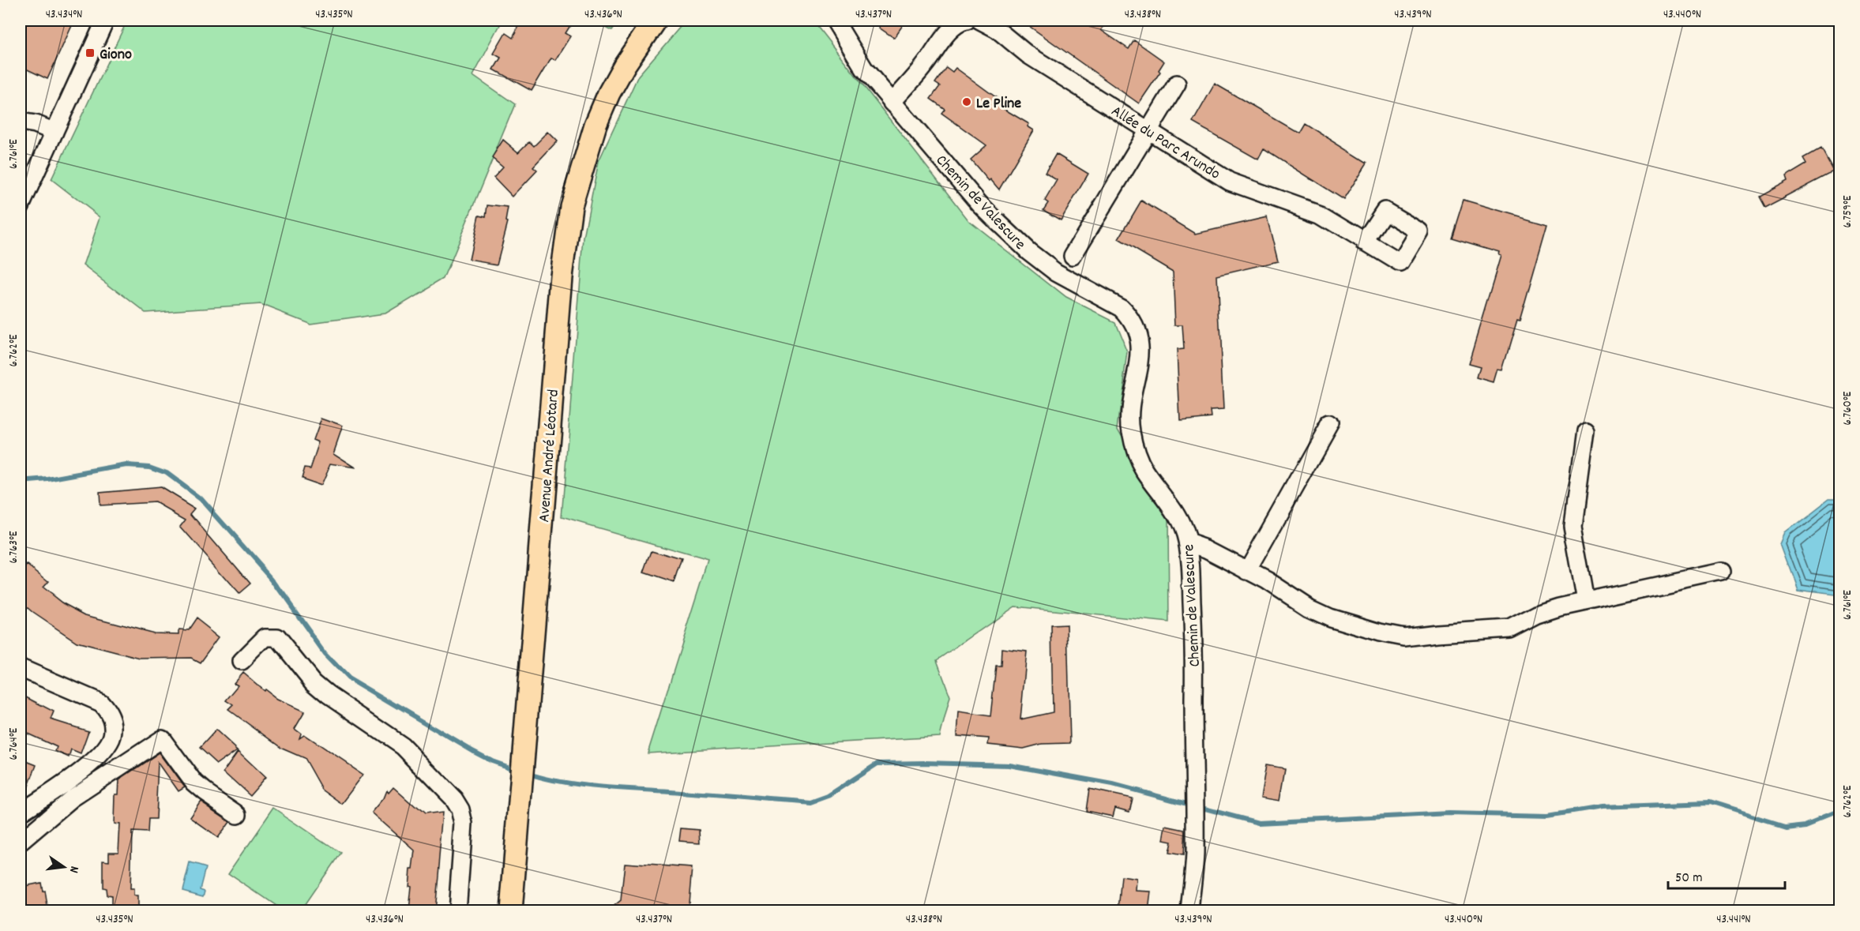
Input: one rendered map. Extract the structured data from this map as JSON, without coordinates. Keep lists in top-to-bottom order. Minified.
{"streets":{"main road":["Avenue André Léotard"],"street":["Allée du Parc Arundo","Chemin de Valescure"]},"places":{"transit":["Giono"],"other":["Le Pline"]},"scale_bar":"50 m","north":"right","coordinates":["43.434°N","43.435°N","43.436°N","43.437°N","43.438°N","43.439°N","43.440°N","6.761°E","6.759°E","6.762°E","6.760°E","6.763°E","6.764°E","43.441°N"]}
